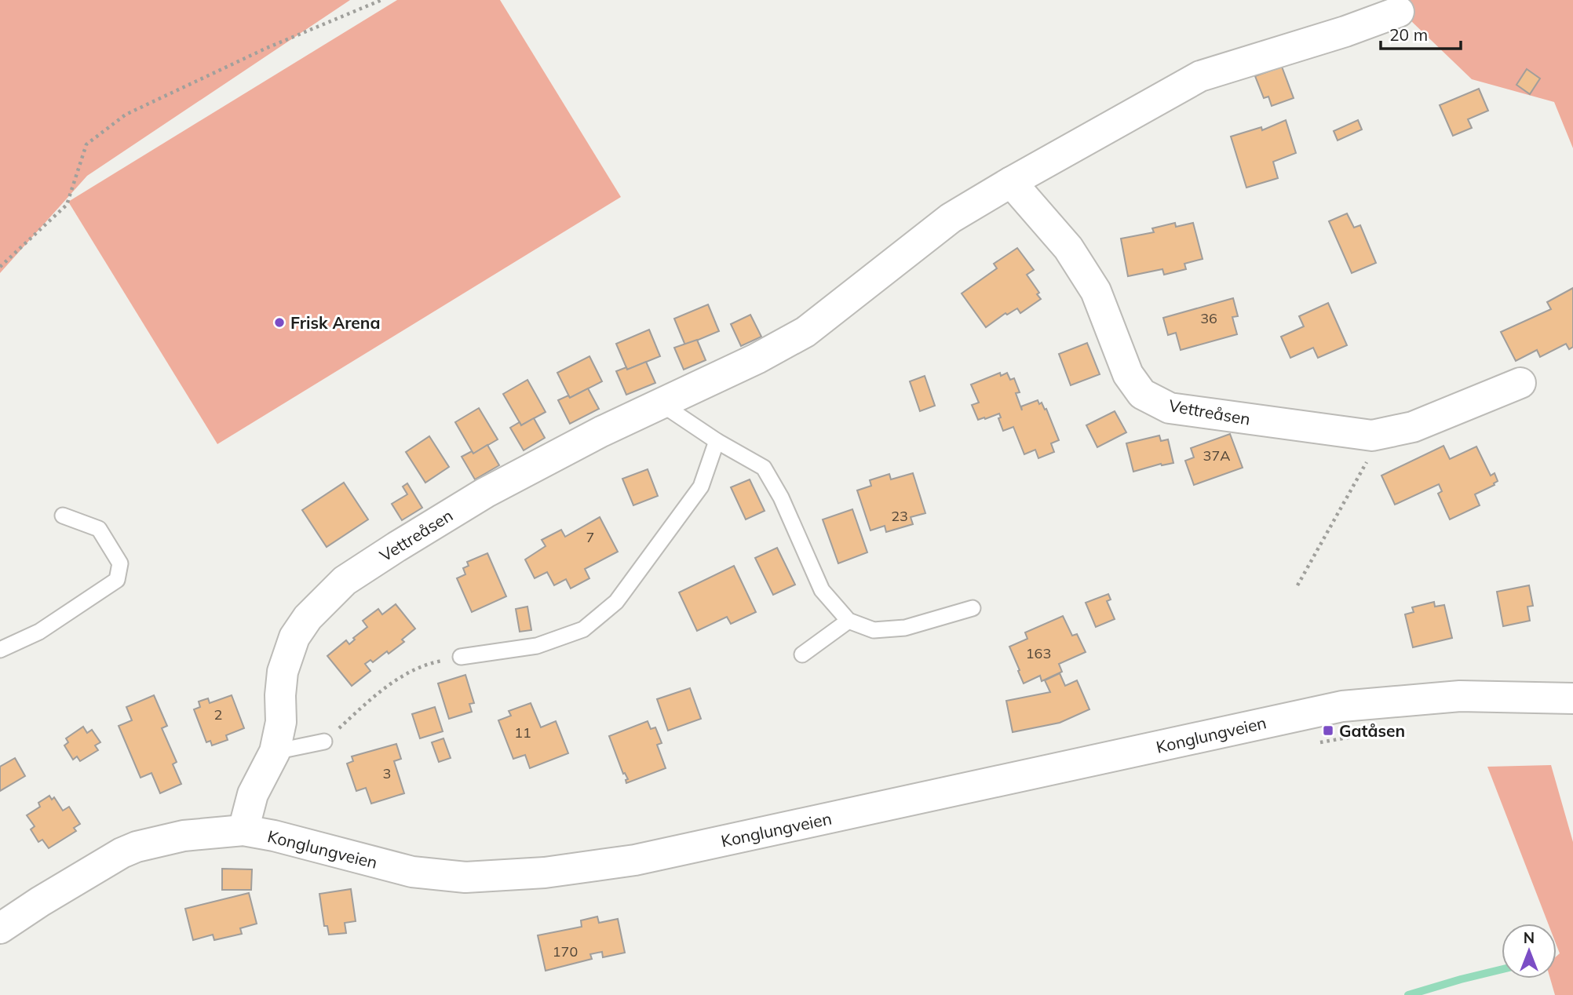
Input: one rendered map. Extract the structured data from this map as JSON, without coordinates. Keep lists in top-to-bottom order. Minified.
{"streets":{"street":["Vettreåsen","Konglungveien"]},"crossings":[["Vettreåsen","Konglungveien"]],"places":{"other":["Frisk Arena"],"transit":["Gatåsen"]},"house_numbers":["36","37A","23","7","163","2","11","3","170"],"scale_bar":"20 m","north":"top"}
